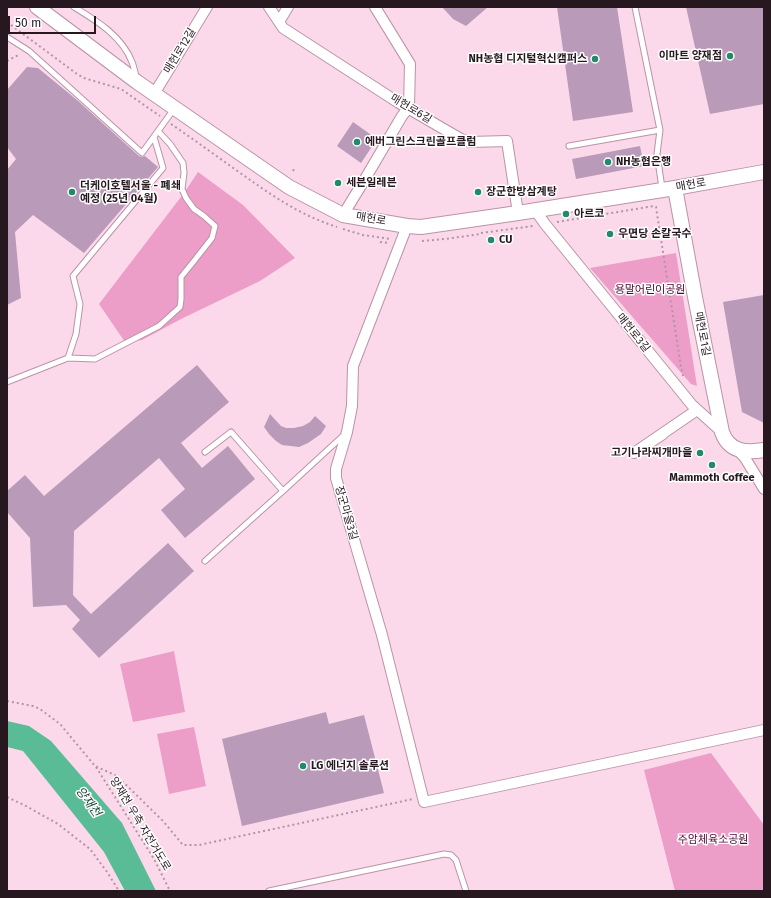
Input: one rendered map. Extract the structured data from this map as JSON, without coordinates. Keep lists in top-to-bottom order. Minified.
{"streets":{"main road":["매헌로","매헌로1길"],"street":["매헌로12길","매헌로6길","매헌로3길","장군마을3길"],"path":["양재천 우측 자전거도로"]},"crossings":[["매헌로12길","매헌로"],["매헌로6길","매헌로"],["매헌로","매헌로3길"],["매헌로","매헌로1길"],["매헌로","장군마을3길"],["매헌로3길","매헌로1길"]],"water":["양재천"],"parks":["용말어린이공원","주암체육소공원"],"places":["이마트 양재점","NH농협 디지털혁신캠퍼스","에버그린스크린골프클럼","NH농협은행","세븐일레븐","더케이호텔서울 - 폐쇄 예정 (25년 04월)","장군한방삼계탕","아르코","우면당 손칼국수","CU","고기나라찌개마을","Mammoth Coffee","LG 에너지 솔루션"],"scale_bar":"50 m"}
